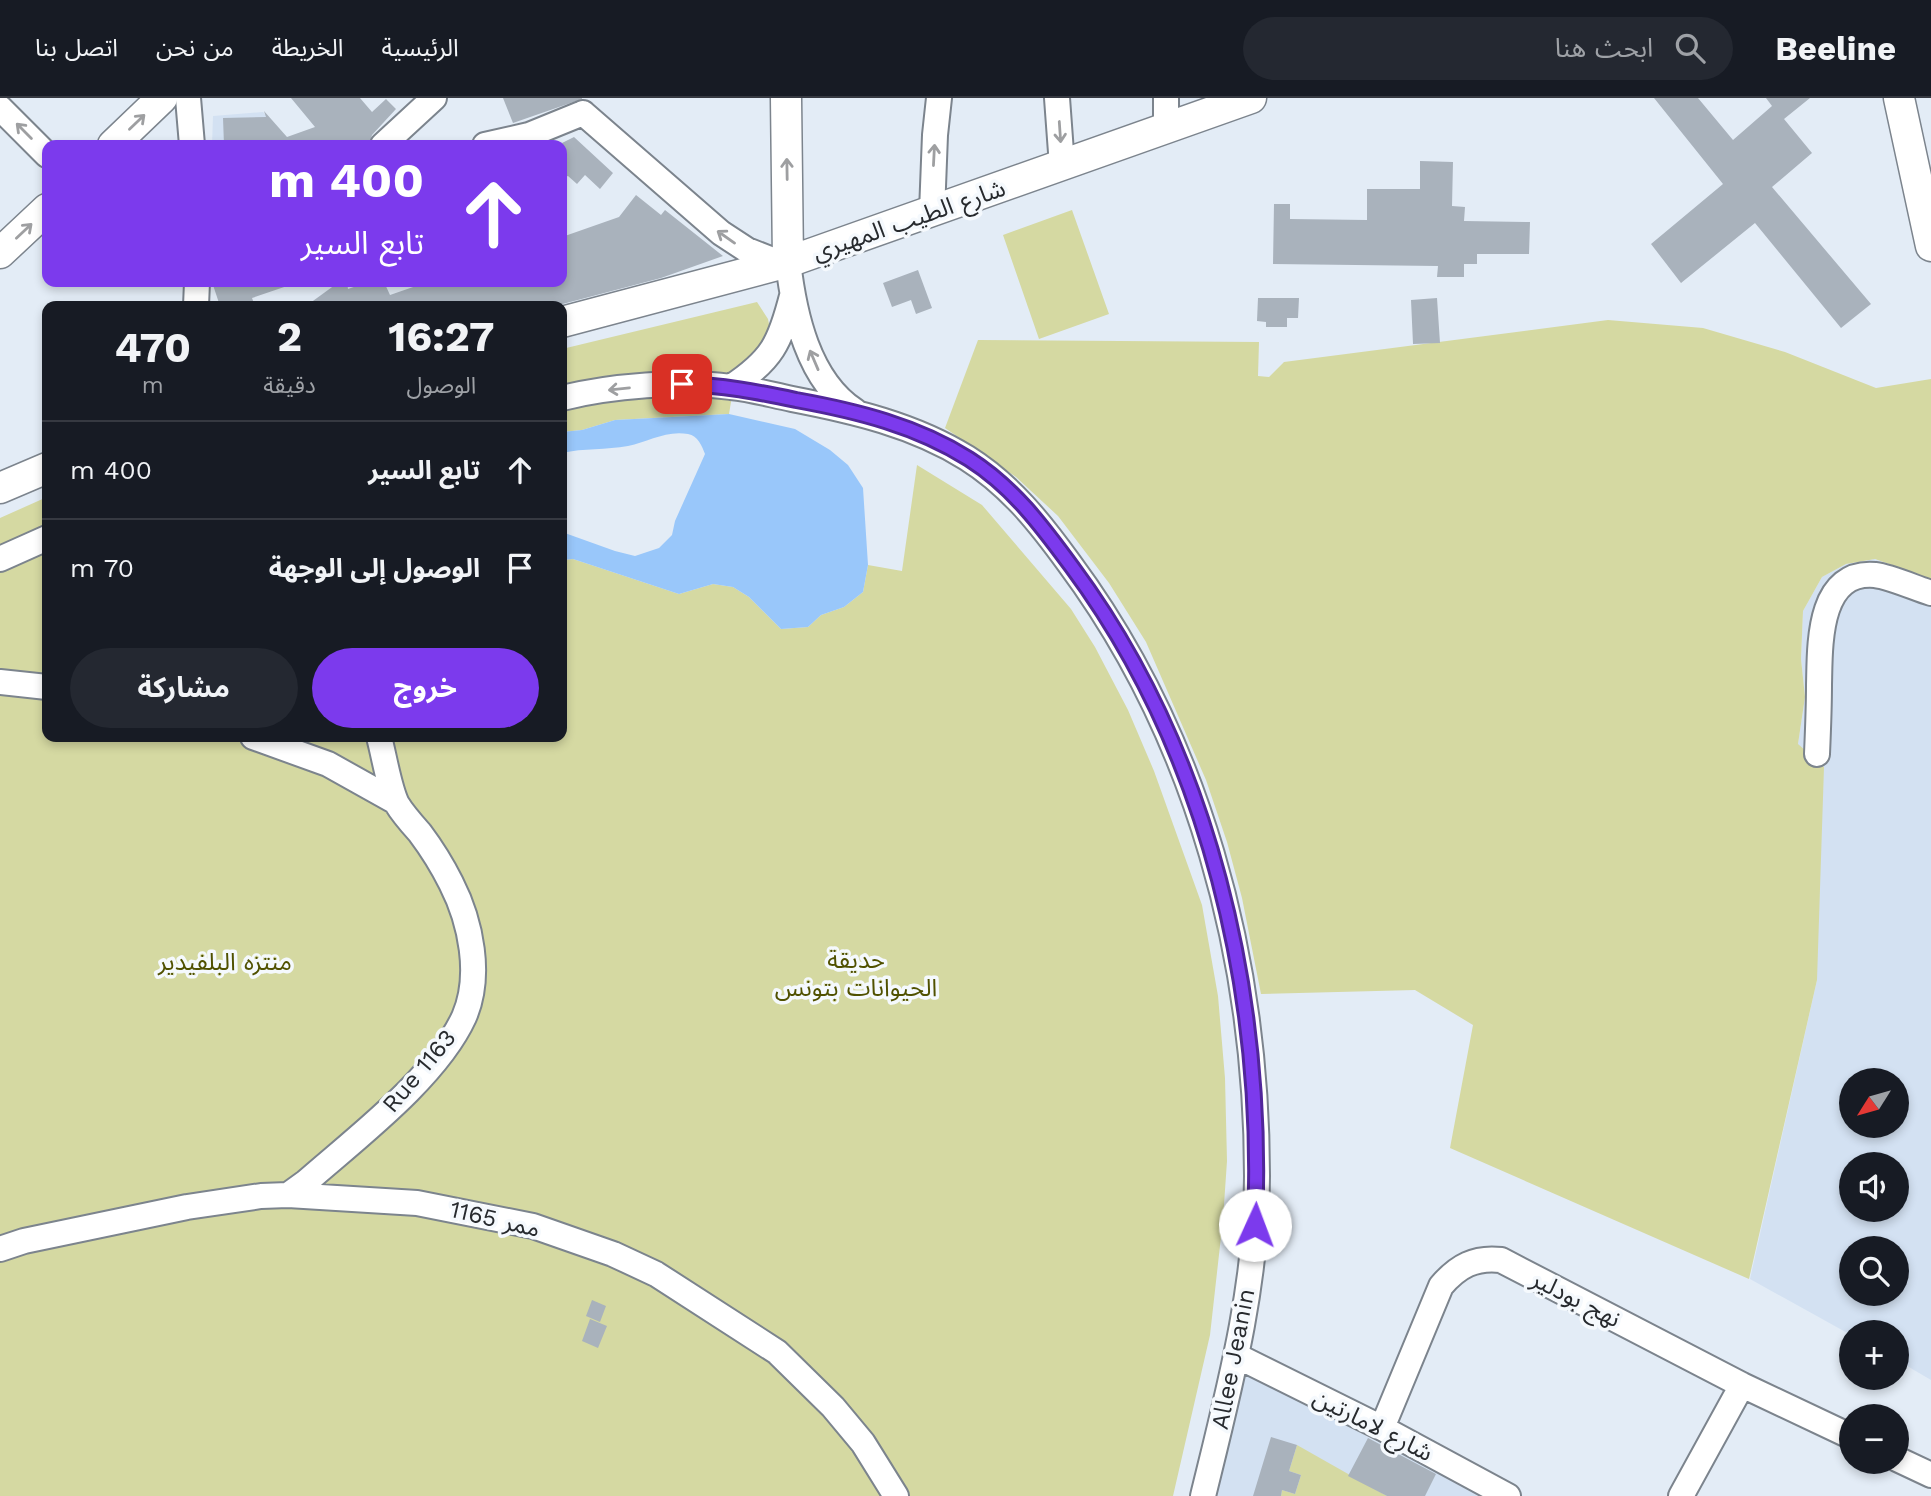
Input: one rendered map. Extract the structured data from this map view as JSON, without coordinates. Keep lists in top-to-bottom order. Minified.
{"streets":{"main road":["شارع الطيب المهيري"],"street":["Rue 1163","ممر 1165","نهج بودلير","Allee Jeanin","شارع لامارتين"]},"crossings":[["Rue 1163","ممر 1165"],["نهج بودلير","شارع لامارتين"],["Allee Jeanin","شارع لامارتين"]],"parks":["حديقة الحيوانات بتونس","منتزه البلفيدير"],"north":"bottom left","page":{"header":"Beeline","search":"ابحث هنا","nav":["الرئيسية","الخريطة","من نحن","اتصل بنا"],"turn":["400 m","تابع السير"],"eta":["16:27","الوصول","2","دقيقة","470","m"],"list":[{"name":"تابع السير","value":"400 m"},{"name":"الوصول إلى الوجهة","value":"70 m"}],"buttons":["خروج","مشاركة"],"map_buttons":["+","−"]}}
